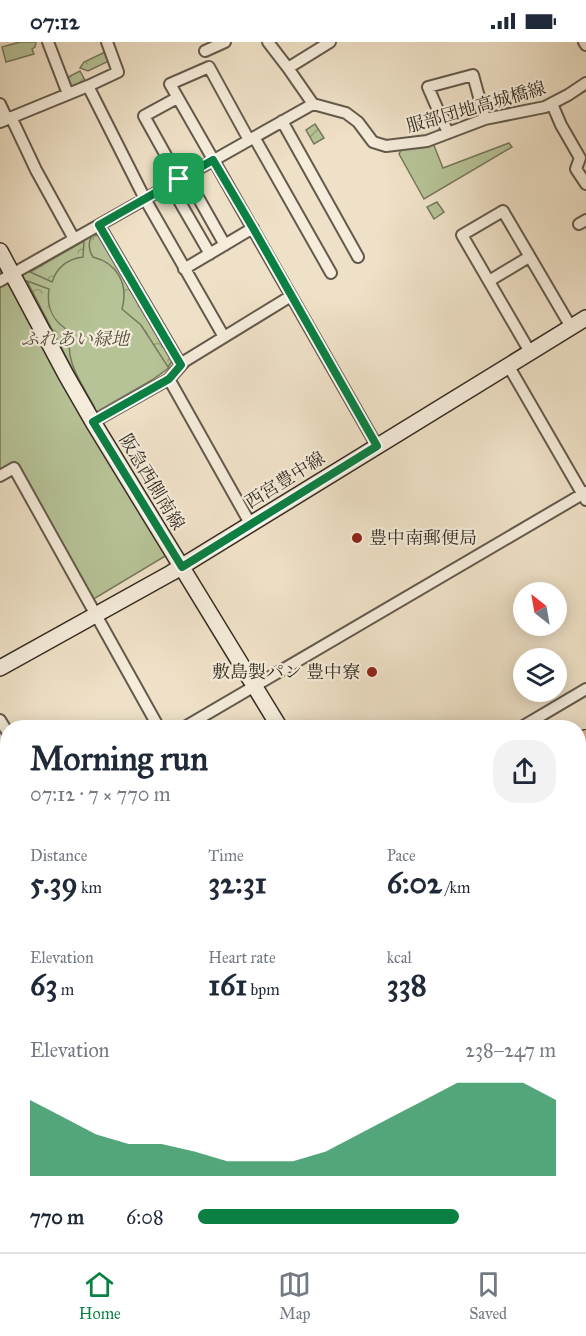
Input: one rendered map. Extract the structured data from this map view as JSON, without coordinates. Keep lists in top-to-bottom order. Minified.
{"streets":{"main road":["西宮豊中線","阪急西側南線"],"street":["服部団地高城橋線"]},"crossings":[["西宮豊中線","阪急西側南線"]],"parks":["ふれあい緑地"],"places":["豊中南郵便局","敷島製パン 豊中寮"],"north":"top left","page":{"status":"07:12","heading":["Morning run","07:12 · 7 × 770 m"],"stats":[["Distance","5.39 km"],["Time","32:31"],["Pace","6:02 /km"],["Elevation","63 m"],["Heart rate","161 bpm"],["kcal","338"]],"chart":["Elevation","238–247 m"],"list":[{"name":"770 m","note":"6:08"}],"tabs":["Home","Map","Saved"]}}
